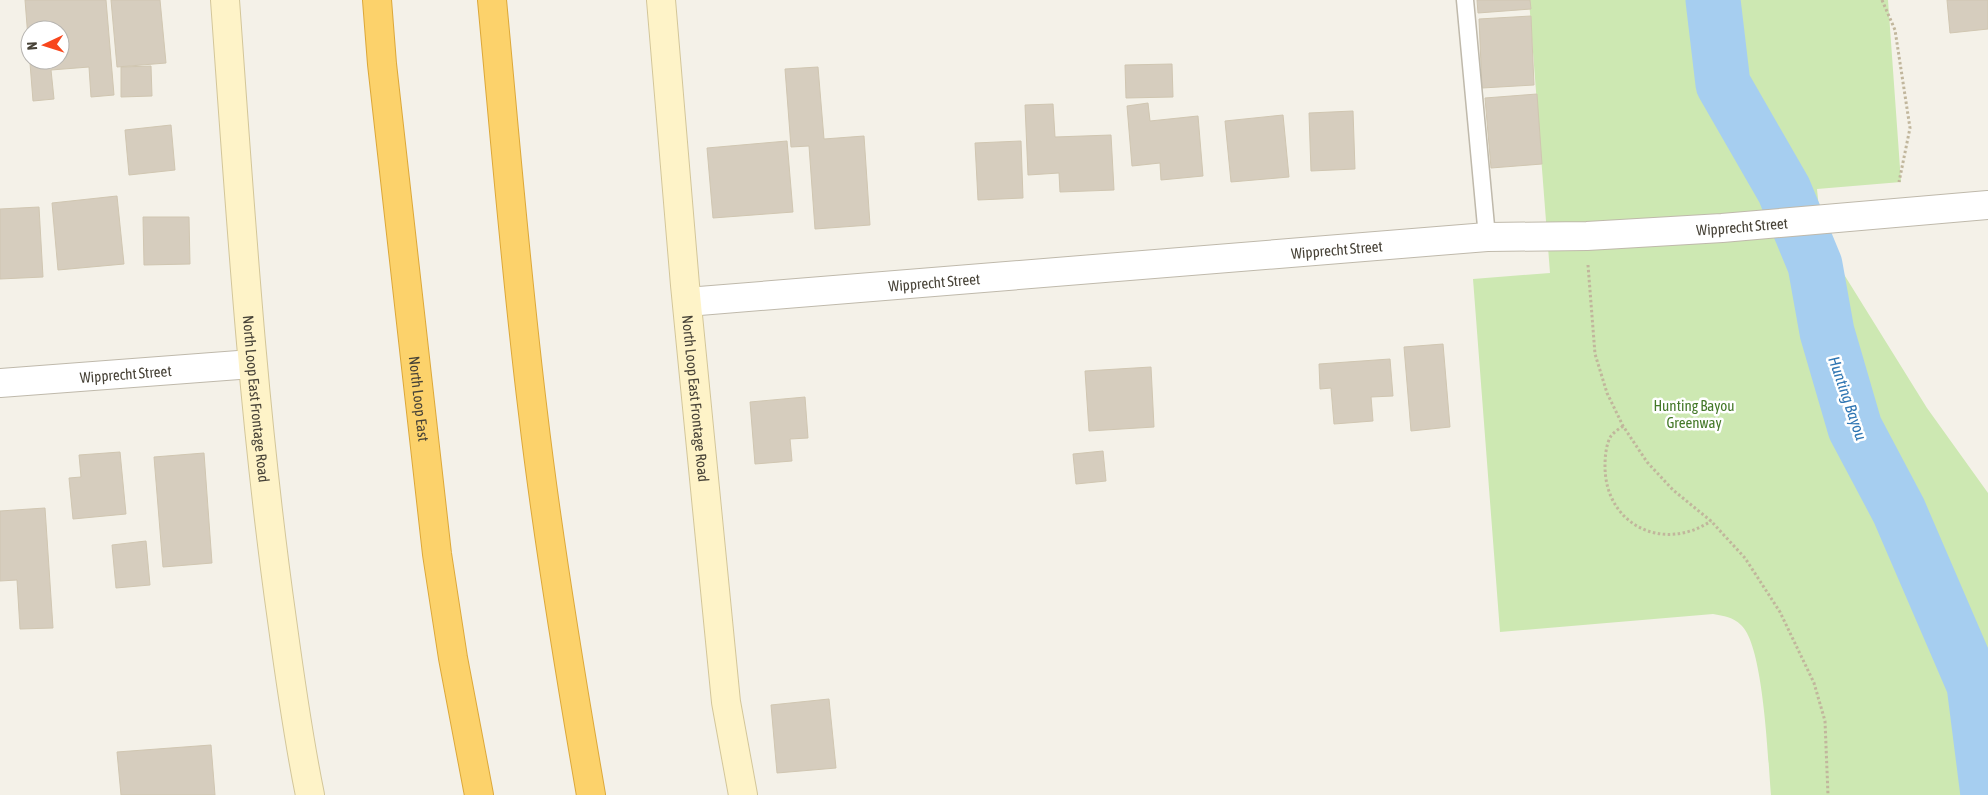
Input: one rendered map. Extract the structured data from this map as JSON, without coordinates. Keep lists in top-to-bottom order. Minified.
{"streets":{"highway":["North Loop East"],"main road":["North Loop East Frontage Road"],"street":["Wipprecht Street"]},"crossings":[["Wipprecht Street","North Loop East Frontage Road"]],"water":["Hunting Bayou"],"parks":["Hunting Bayou Greenway"],"north":"left"}
